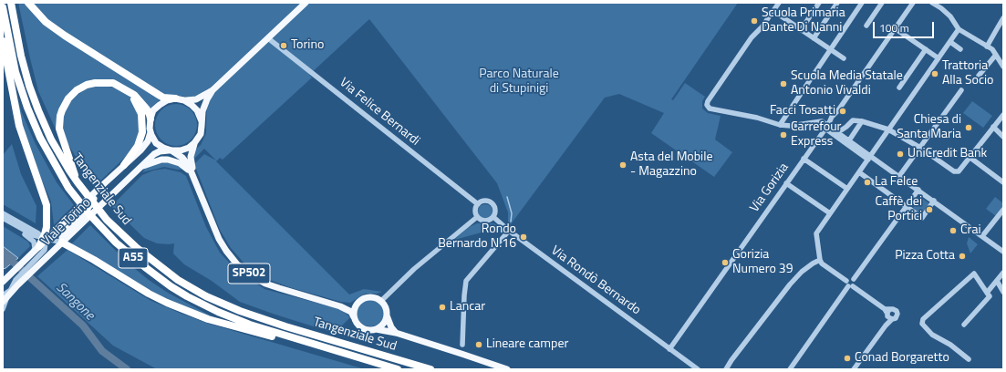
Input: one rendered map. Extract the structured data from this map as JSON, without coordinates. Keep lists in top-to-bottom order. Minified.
{"streets":{"highway":["Tangenziale Sud","A55"],"main road":["Viale Torino","SP502"],"street":["Via Felice Bernardi","Via Gorizia","Via Rondò Bernardo"]},"crossings":[["Via Felice Bernardi","Via Rondò Bernardo"],["Via Gorizia","Via Rondò Bernardo"],["Viale Torino","SP502"]],"water":["Sangone"],"parks":["Parco Naturale di Stupinigi"],"places":["Scuola Primaria Dante Di Nanni","Torino","Trattoria Alla Socio","Scuola Media Statale Antonio Vivaldi","Facci Tosatti","Chiesa di Santa Maria","Carrefour Express","UniCredit Bank","Asta del Mobile - Magazzino","La Felce","Caffè dei Portici","Crai","Rondo Bernardo N.16","Pizza Cotta","Gorizia Numero 39","Lancar","Lineare camper","Conad Borgaretto"],"scale_bar":"100 m"}
